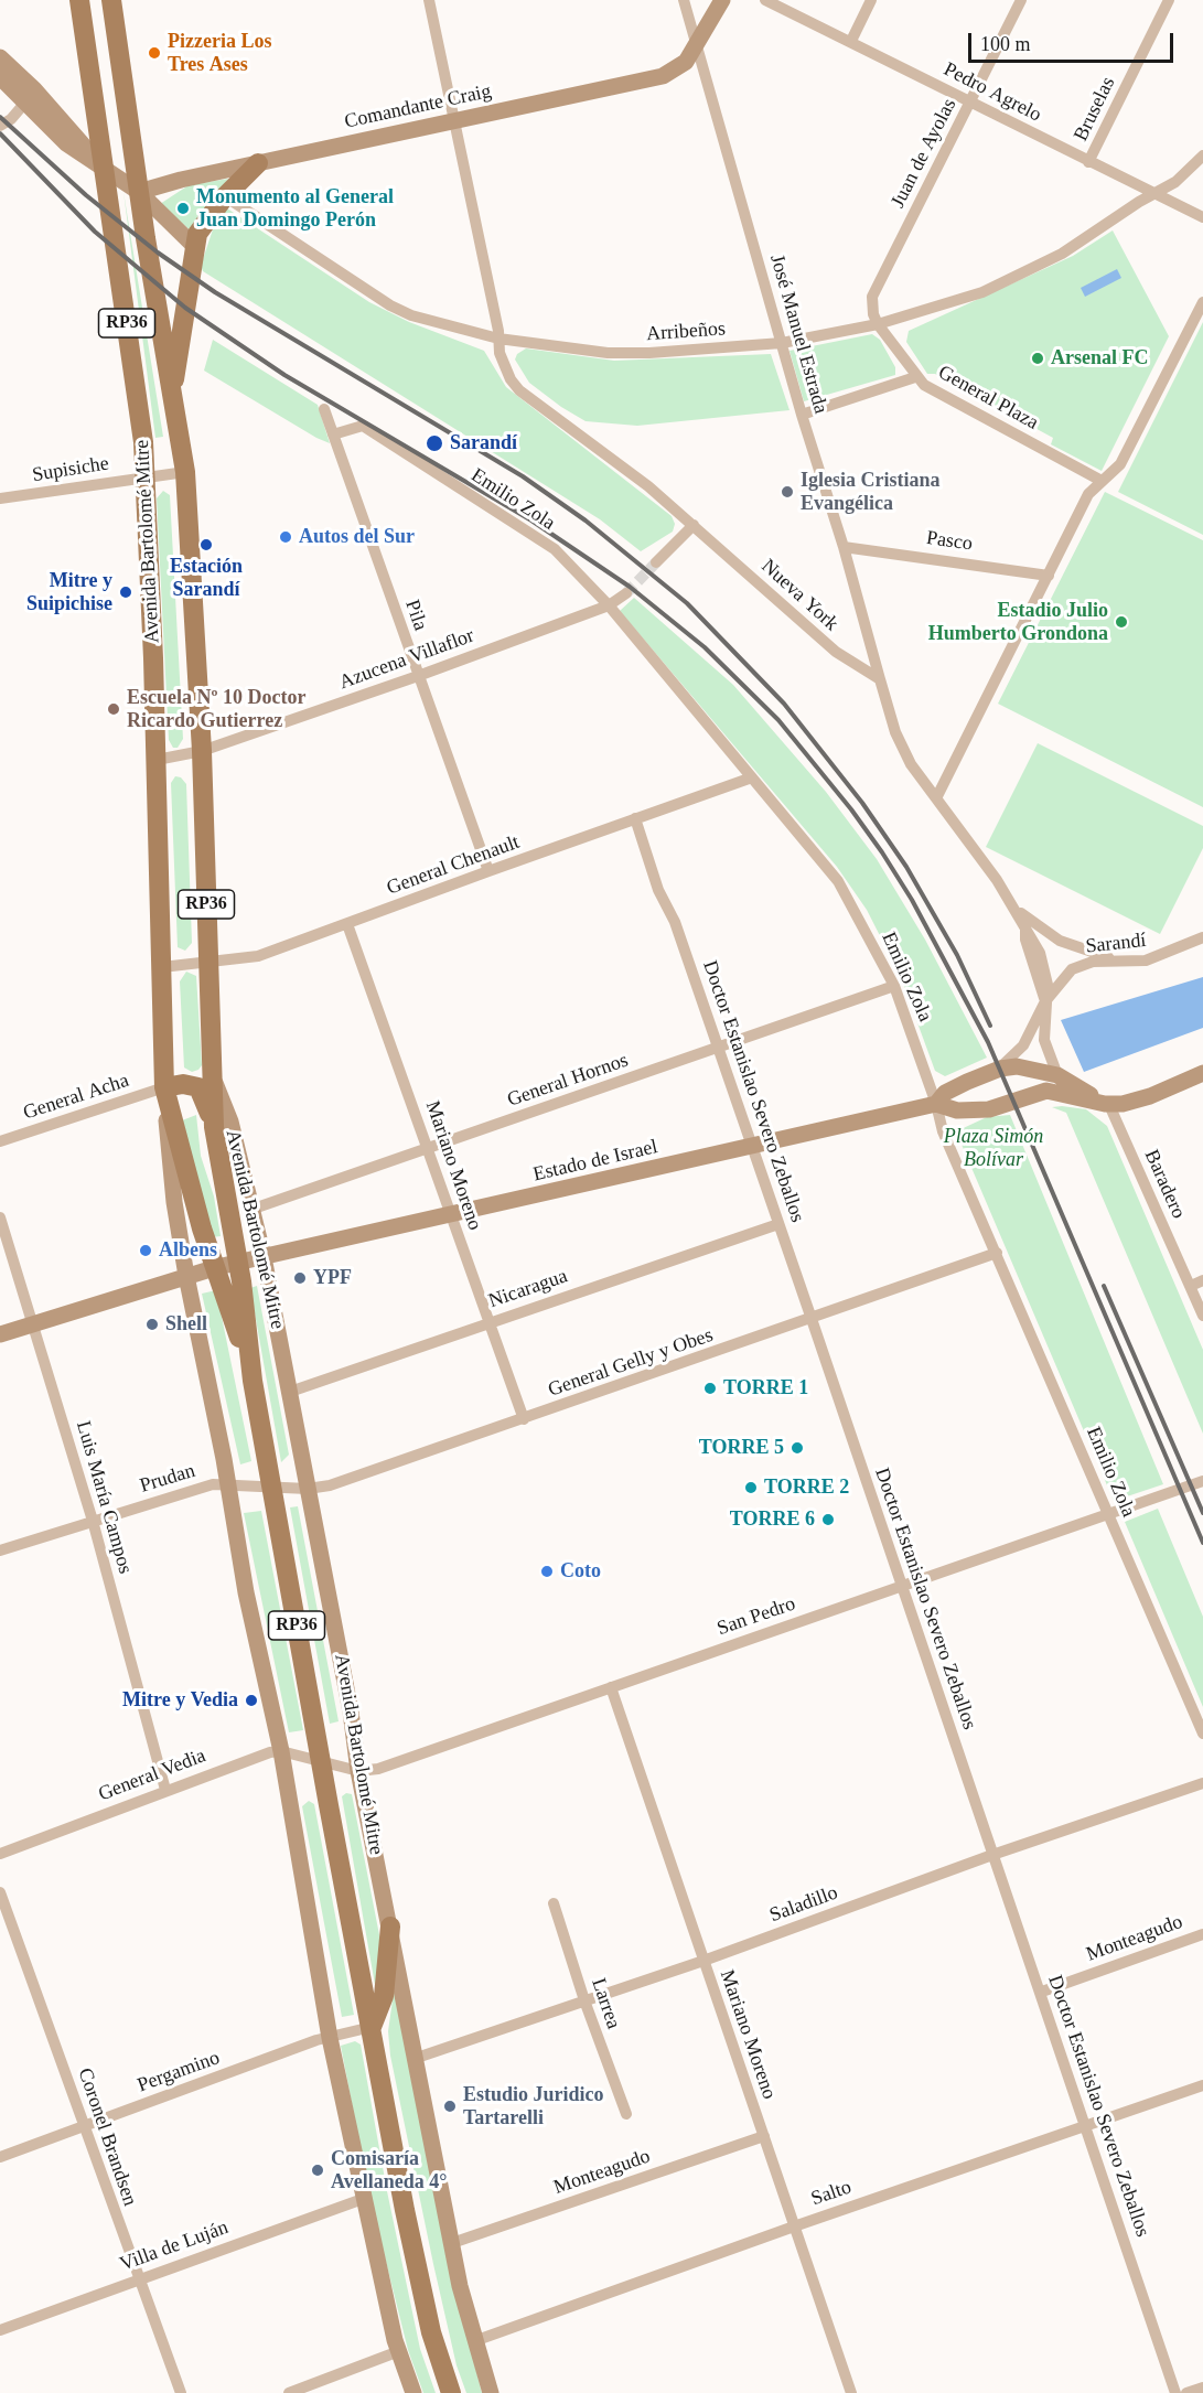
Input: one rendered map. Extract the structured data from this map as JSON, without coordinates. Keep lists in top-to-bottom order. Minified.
{"streets":{"main road":["RP36","Avenida Bartolomé Mitre"],"street":["Pedro Agrelo","Comandante Craig","Bruselas","Juan de Ayolas","Arribeños","José Manuel Estrada","General Plaza","Supisiche","Emilio Zola","Pasco","Nueva York","Pila","Azucena Villaflor","General Chenault","Sarandí","General Hornos","Doctor Estanislao Severo Zeballos","General Acha","Estado de Israel","Mariano Moreno","Baradero","Nicaragua","General Gelly y Obes","Prudan","Luis María Campos","San Pedro","General Vedia","Saladillo","Monteagudo","Larrea","Pergamino","Coronel Brandsen","Salto","Villa de Luján"]},"crossings":[["Pedro Agrelo","Bruselas"],["Pedro Agrelo","Juan de Ayolas"],["Pedro Agrelo","Arribeños"],["Comandante Craig","José Manuel Estrada"],["Comandante Craig","Avenida Bartolomé Mitre"],["Comandante Craig","Nueva York"],["Juan de Ayolas","Arribeños"],["Juan de Ayolas","General Plaza"],["Arribeños","José Manuel Estrada"],["Arribeños","General Plaza"],["Arribeños","Nueva York"],["José Manuel Estrada","Pasco"],["José Manuel Estrada","Nueva York"],["Supisiche","Avenida Bartolomé Mitre"],["Emilio Zola","Pila"],["Emilio Zola","Azucena Villaflor"],["Emilio Zola","General Chenault"],["Emilio Zola","General Hornos"],["Emilio Zola","Estado de Israel"],["Emilio Zola","General Gelly y Obes"],["Emilio Zola","San Pedro"],["Avenida Bartolomé Mitre","Azucena Villaflor"],["Avenida Bartolomé Mitre","General Chenault"],["Avenida Bartolomé Mitre","General Hornos"],["Avenida Bartolomé Mitre","General Acha"],["Avenida Bartolomé Mitre","Estado de Israel"],["Avenida Bartolomé Mitre","Nicaragua"],["Avenida Bartolomé Mitre","General Gelly y Obes"],["Avenida Bartolomé Mitre","Prudan"],["Avenida Bartolomé Mitre","San Pedro"],["Avenida Bartolomé Mitre","General Vedia"],["Avenida Bartolomé Mitre","Saladillo"],["Avenida Bartolomé Mitre","Monteagudo"],["Avenida Bartolomé Mitre","Pergamino"],["Avenida Bartolomé Mitre","Salto"],["Avenida Bartolomé Mitre","Villa de Luján"],["Pila","Azucena Villaflor"],["Pila","General Chenault"],["General Chenault","Doctor Estanislao Severo Zeballos"],["General Chenault","Mariano Moreno"],["General Hornos","Doctor Estanislao Severo Zeballos"],["General Hornos","Mariano Moreno"],["Doctor Estanislao Severo Zeballos","Estado de Israel"],["Doctor Estanislao Severo Zeballos","Nicaragua"],["Doctor Estanislao Severo Zeballos","General Gelly y Obes"],["Doctor Estanislao Severo Zeballos","San Pedro"],["Doctor Estanislao Severo Zeballos","Saladillo"],["Doctor Estanislao Severo Zeballos","Monteagudo"],["Doctor Estanislao Severo Zeballos","Salto"],["Estado de Israel","Mariano Moreno"],["Estado de Israel","Baradero"],["Estado de Israel","Luis María Campos"],["Mariano Moreno","Nicaragua"],["Mariano Moreno","General Gelly y Obes"],["Mariano Moreno","San Pedro"],["Mariano Moreno","Saladillo"],["Mariano Moreno","Monteagudo"],["Mariano Moreno","Salto"],["General Gelly y Obes","Prudan"],["Prudan","Luis María Campos"],["Luis María Campos","General Vedia"],["Saladillo","Larrea"],["Pergamino","Coronel Brandsen"],["Coronel Brandsen","Villa de Luján"]],"parks":["Plaza Simón Bolívar"],"places":["Pizzeria Los Tres Ases","Monumento al General Juan Domingo Perón","Arsenal FC","Sarandí","Iglesia Cristiana Evangélica","Autos del Sur","Estación Sarandí","Mitre y Suipichise","Estadio Julio Humberto Grondona","Escuela Nº 10 Doctor Ricardo Gutierrez","Albens","YPF","Shell","TORRE 1","TORRE 5","TORRE 2","TORRE 6","Coto","Mitre y Vedia","Estudio Juridico Tartarelli","Comisaría Avellaneda 4°"],"scale_bar":"100 m"}
